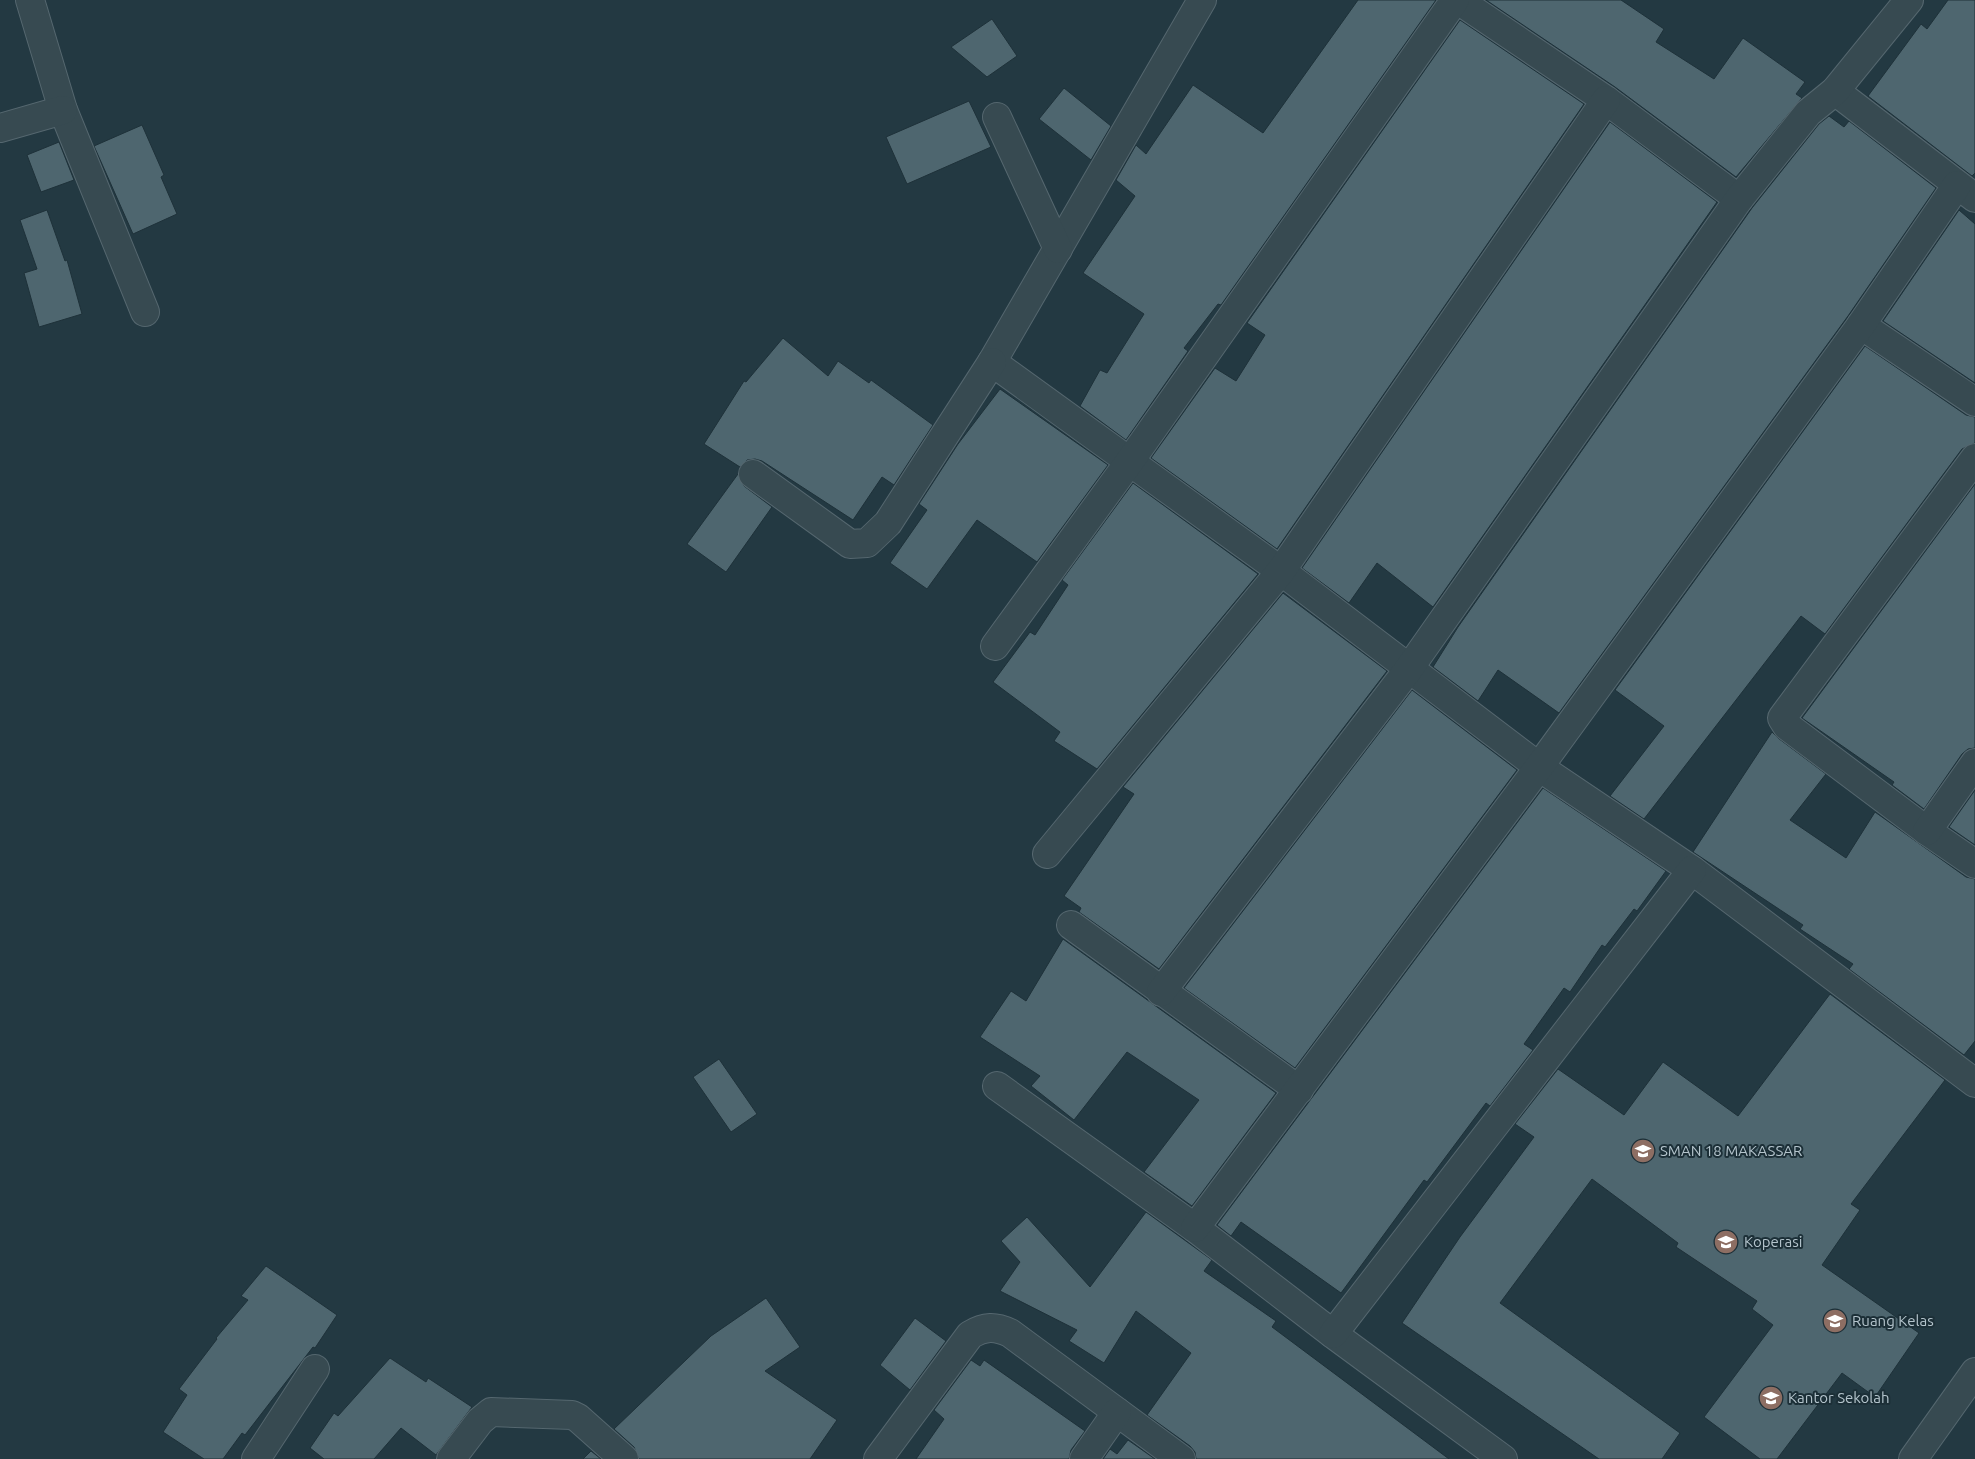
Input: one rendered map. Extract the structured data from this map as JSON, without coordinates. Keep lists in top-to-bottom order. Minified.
{"places":{"school or university":["SMAN 18 MAKASSAR","Koperasi","Ruang Kelas","Kantor Sekolah"]}}
